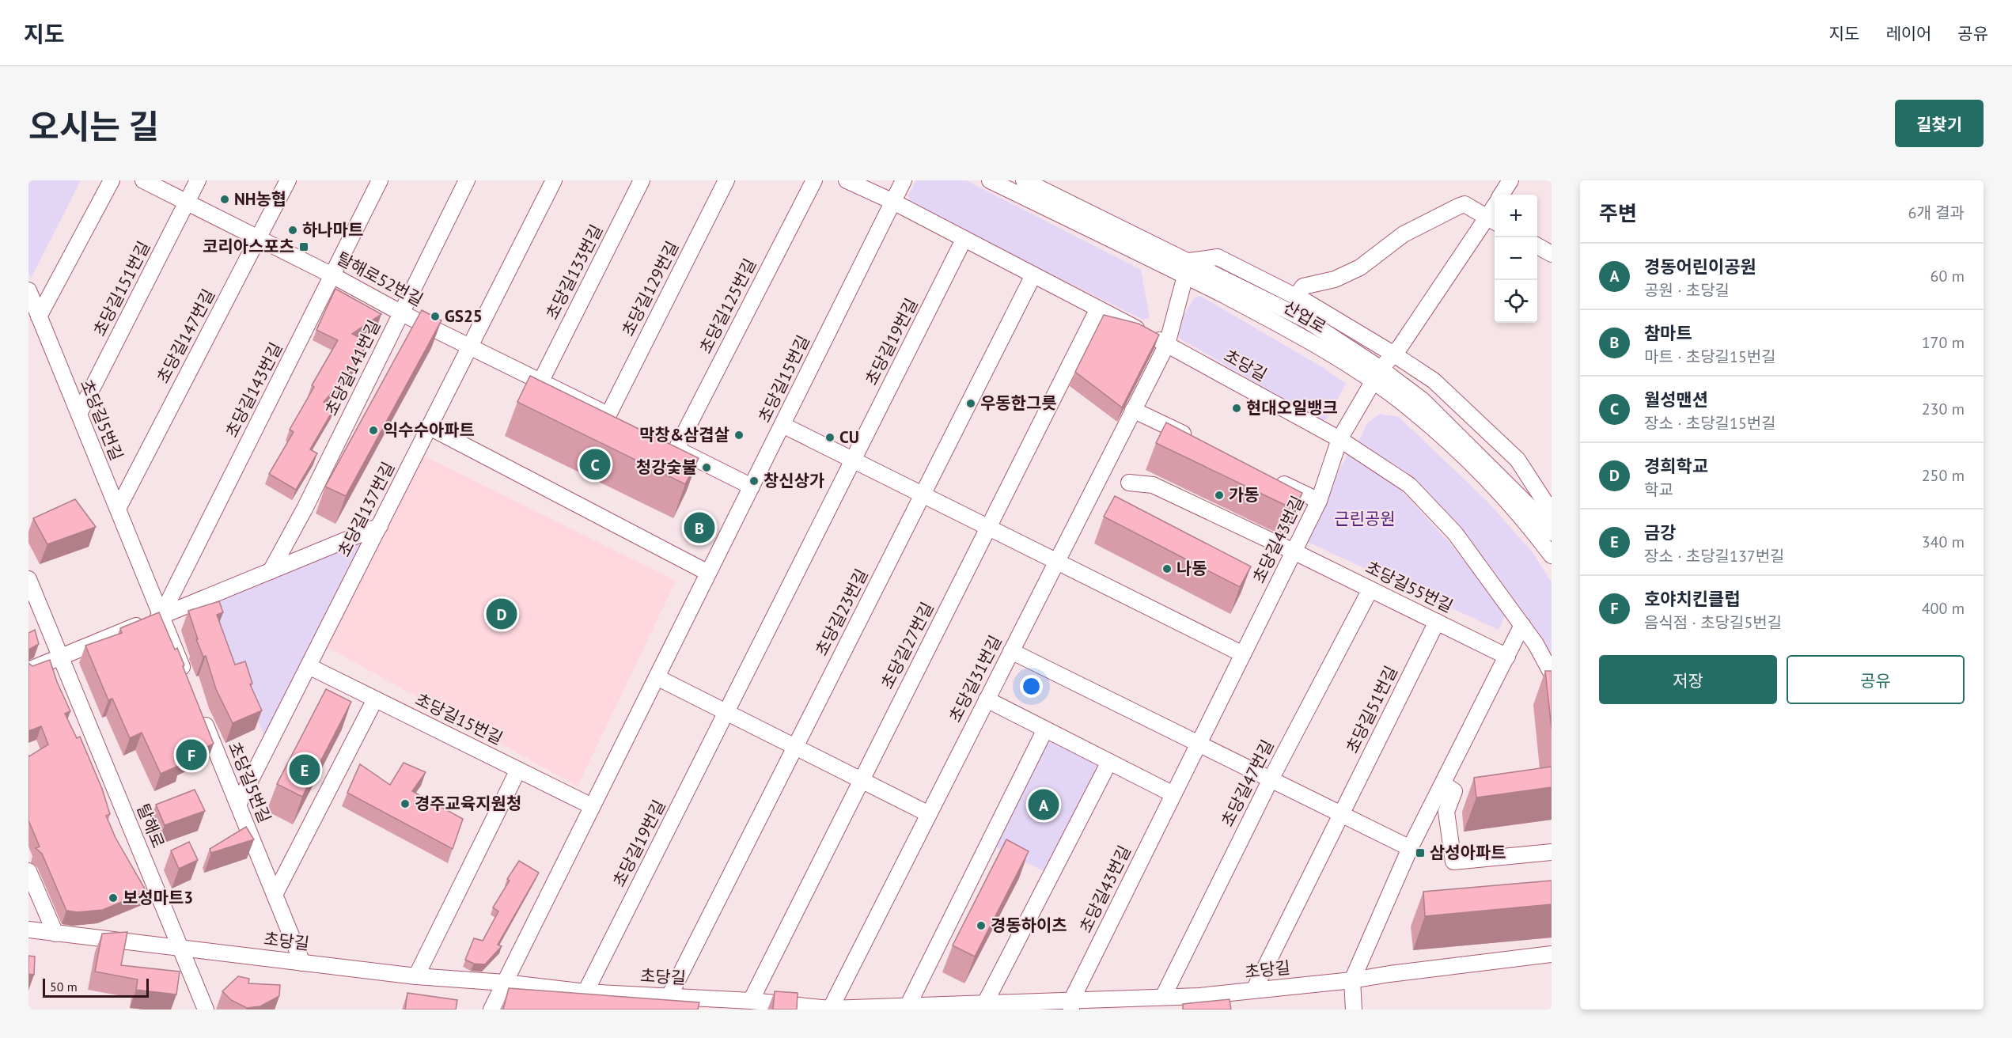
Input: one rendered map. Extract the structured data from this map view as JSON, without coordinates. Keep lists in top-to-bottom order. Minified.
{"streets":{"street":["초당길133번길","탈해로52번길","초당길151번길","초당길129번길","초당길125번길","산업로","초당길147번길","초당길19번길","초당길","초당길141번길","초당길15번길","초당길143번길","초당길5번길","초당길137번길","초당길43번길","초당길55번길","초당길23번길","초당길27번길","초당길31번길","초당길51번길","초당길47번길","탈해로"]},"crossings":[["초당길133번길","탈해로52번길"],["탈해로52번길","초당길151번길"],["탈해로52번길","초당길129번길"],["탈해로52번길","초당길147번길"],["탈해로52번길","초당길141번길"],["탈해로52번길","초당길143번길"],["탈해로52번길","초당길137번길"],["초당길151번길","초당길5번길"],["산업로","초당길43번길"],["산업로","초당길31번길"],["초당길147번길","초당길5번길"],["초당길19번길","초당길"],["초당길","초당길15번길"],["초당길","초당길5번길"],["초당길","초당길43번길"],["초당길","초당길23번길"],["초당길","초당길27번길"],["초당길","초당길31번길"],["초당길","초당길51번길"],["초당길","초당길47번길"],["초당길","탈해로"],["초당길15번길","초당길137번길"],["초당길143번길","초당길5번길"],["초당길5번길","초당길137번길"],["초당길43번길","초당길55번길"],["초당길55번길","초당길51번길"],["초당길55번길","초당길47번길"]],"parks":["근린공원"],"places":{"other":["NH농협","하나마트","GS25","우동한그릇","현대오일뱅크","익수수아파트","막창&삼겹살","CU","청강숯불","창신상가","가동","나동","경주교육지원청","보성마트3","경동하이츠"],"transit":["코리아스포츠","삼성아파트"]},"scale_bar":"50 m","page":{"header":"지도","nav":["지도","레이어","공유"],"title":"오시는 길","buttons":["길찾기",["저장","공유"]],"heading":["주변","6개 결과"],"map_buttons":["+","−"],"list":[{"mark":"A","name":"경동어린이공원","note":"공원 · 초당길","value":"60 m"},{"mark":"B","name":"참마트","note":"마트 · 초당길15번길","value":"170 m"},{"mark":"C","name":"월성맨션","note":"장소 · 초당길15번길","value":"230 m"},{"mark":"D","name":"경희학교","note":"학교","value":"250 m"},{"mark":"E","name":"금강","note":"장소 · 초당길137번길","value":"340 m"},{"mark":"F","name":"호야치킨클럽","note":"음식점 · 초당길5번길","value":"400 m"}],"pins":["C","B","D","F","E","A"],"scale":"50 m"}}
